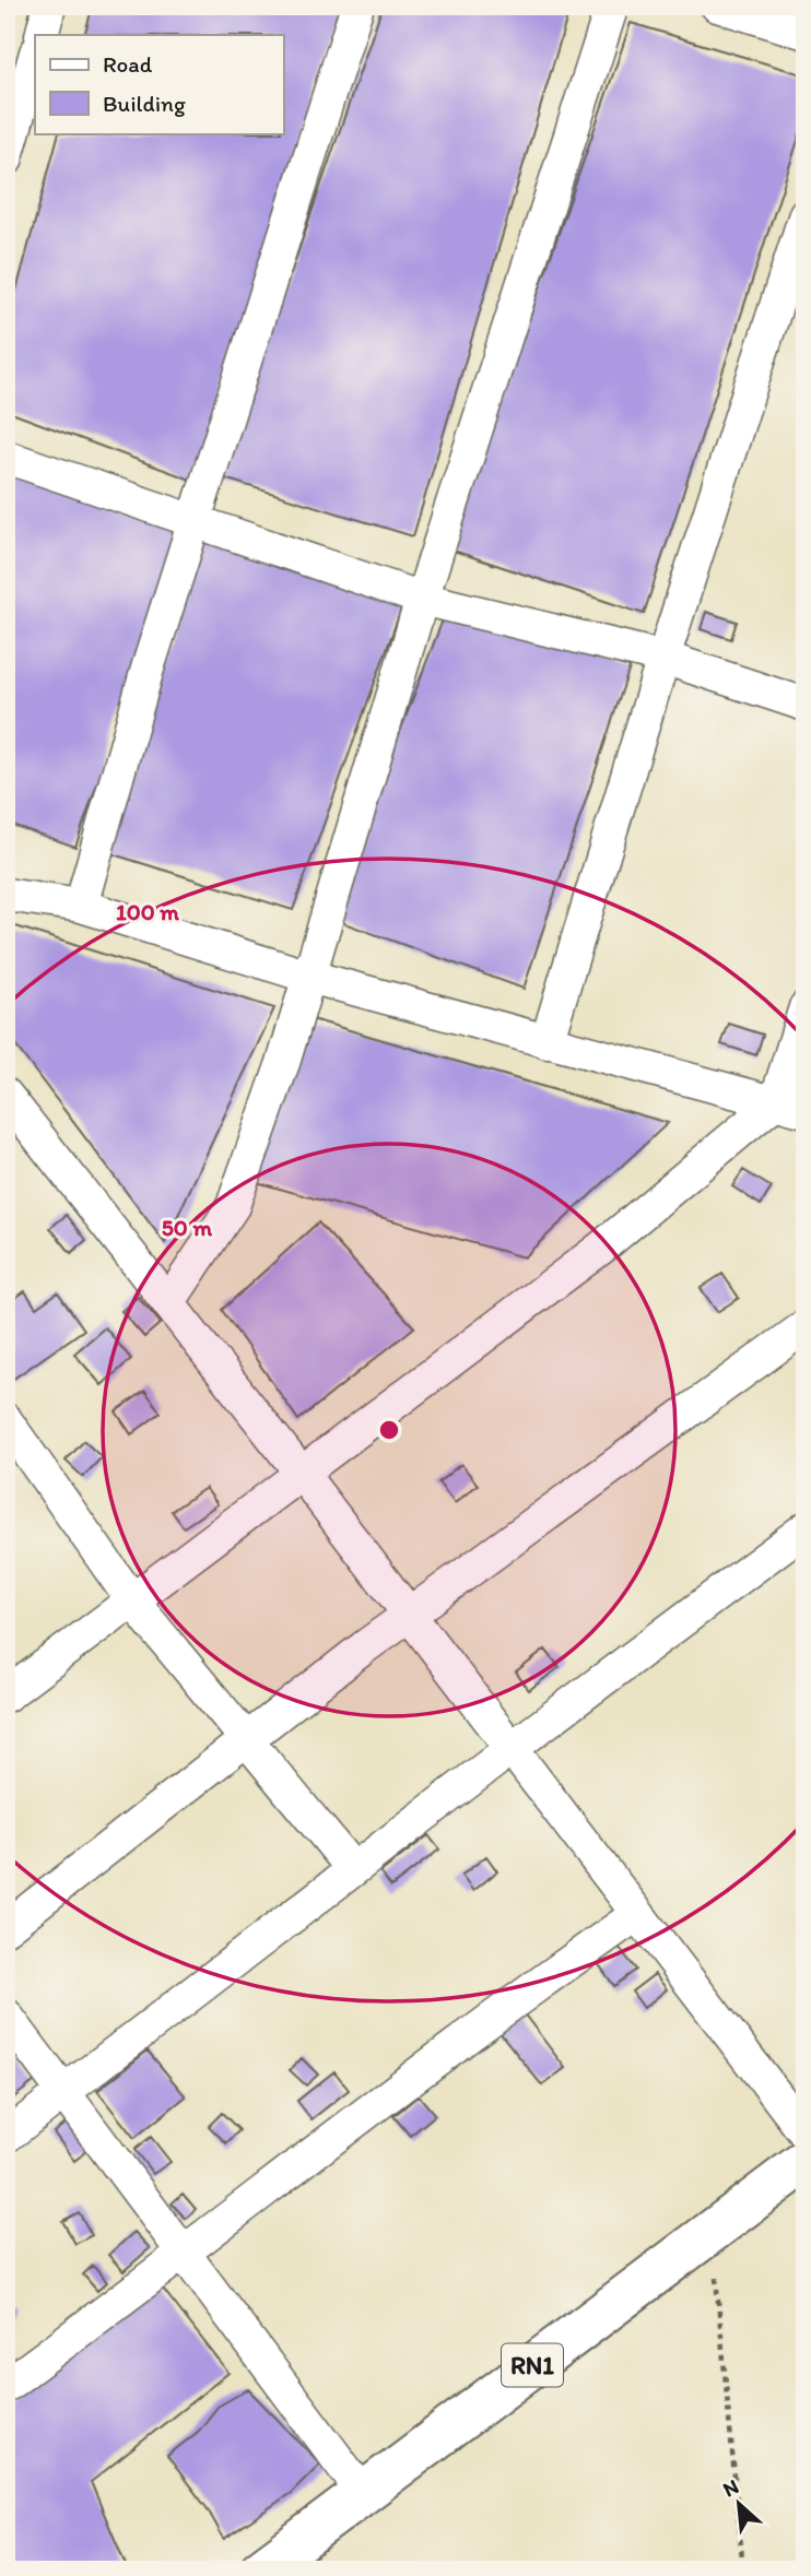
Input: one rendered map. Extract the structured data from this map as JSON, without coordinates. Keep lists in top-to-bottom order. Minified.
{"streets":{"highway":["RN1"]},"legend":["Road","Building"],"north":"top left","rings":["100 m","50 m"]}
